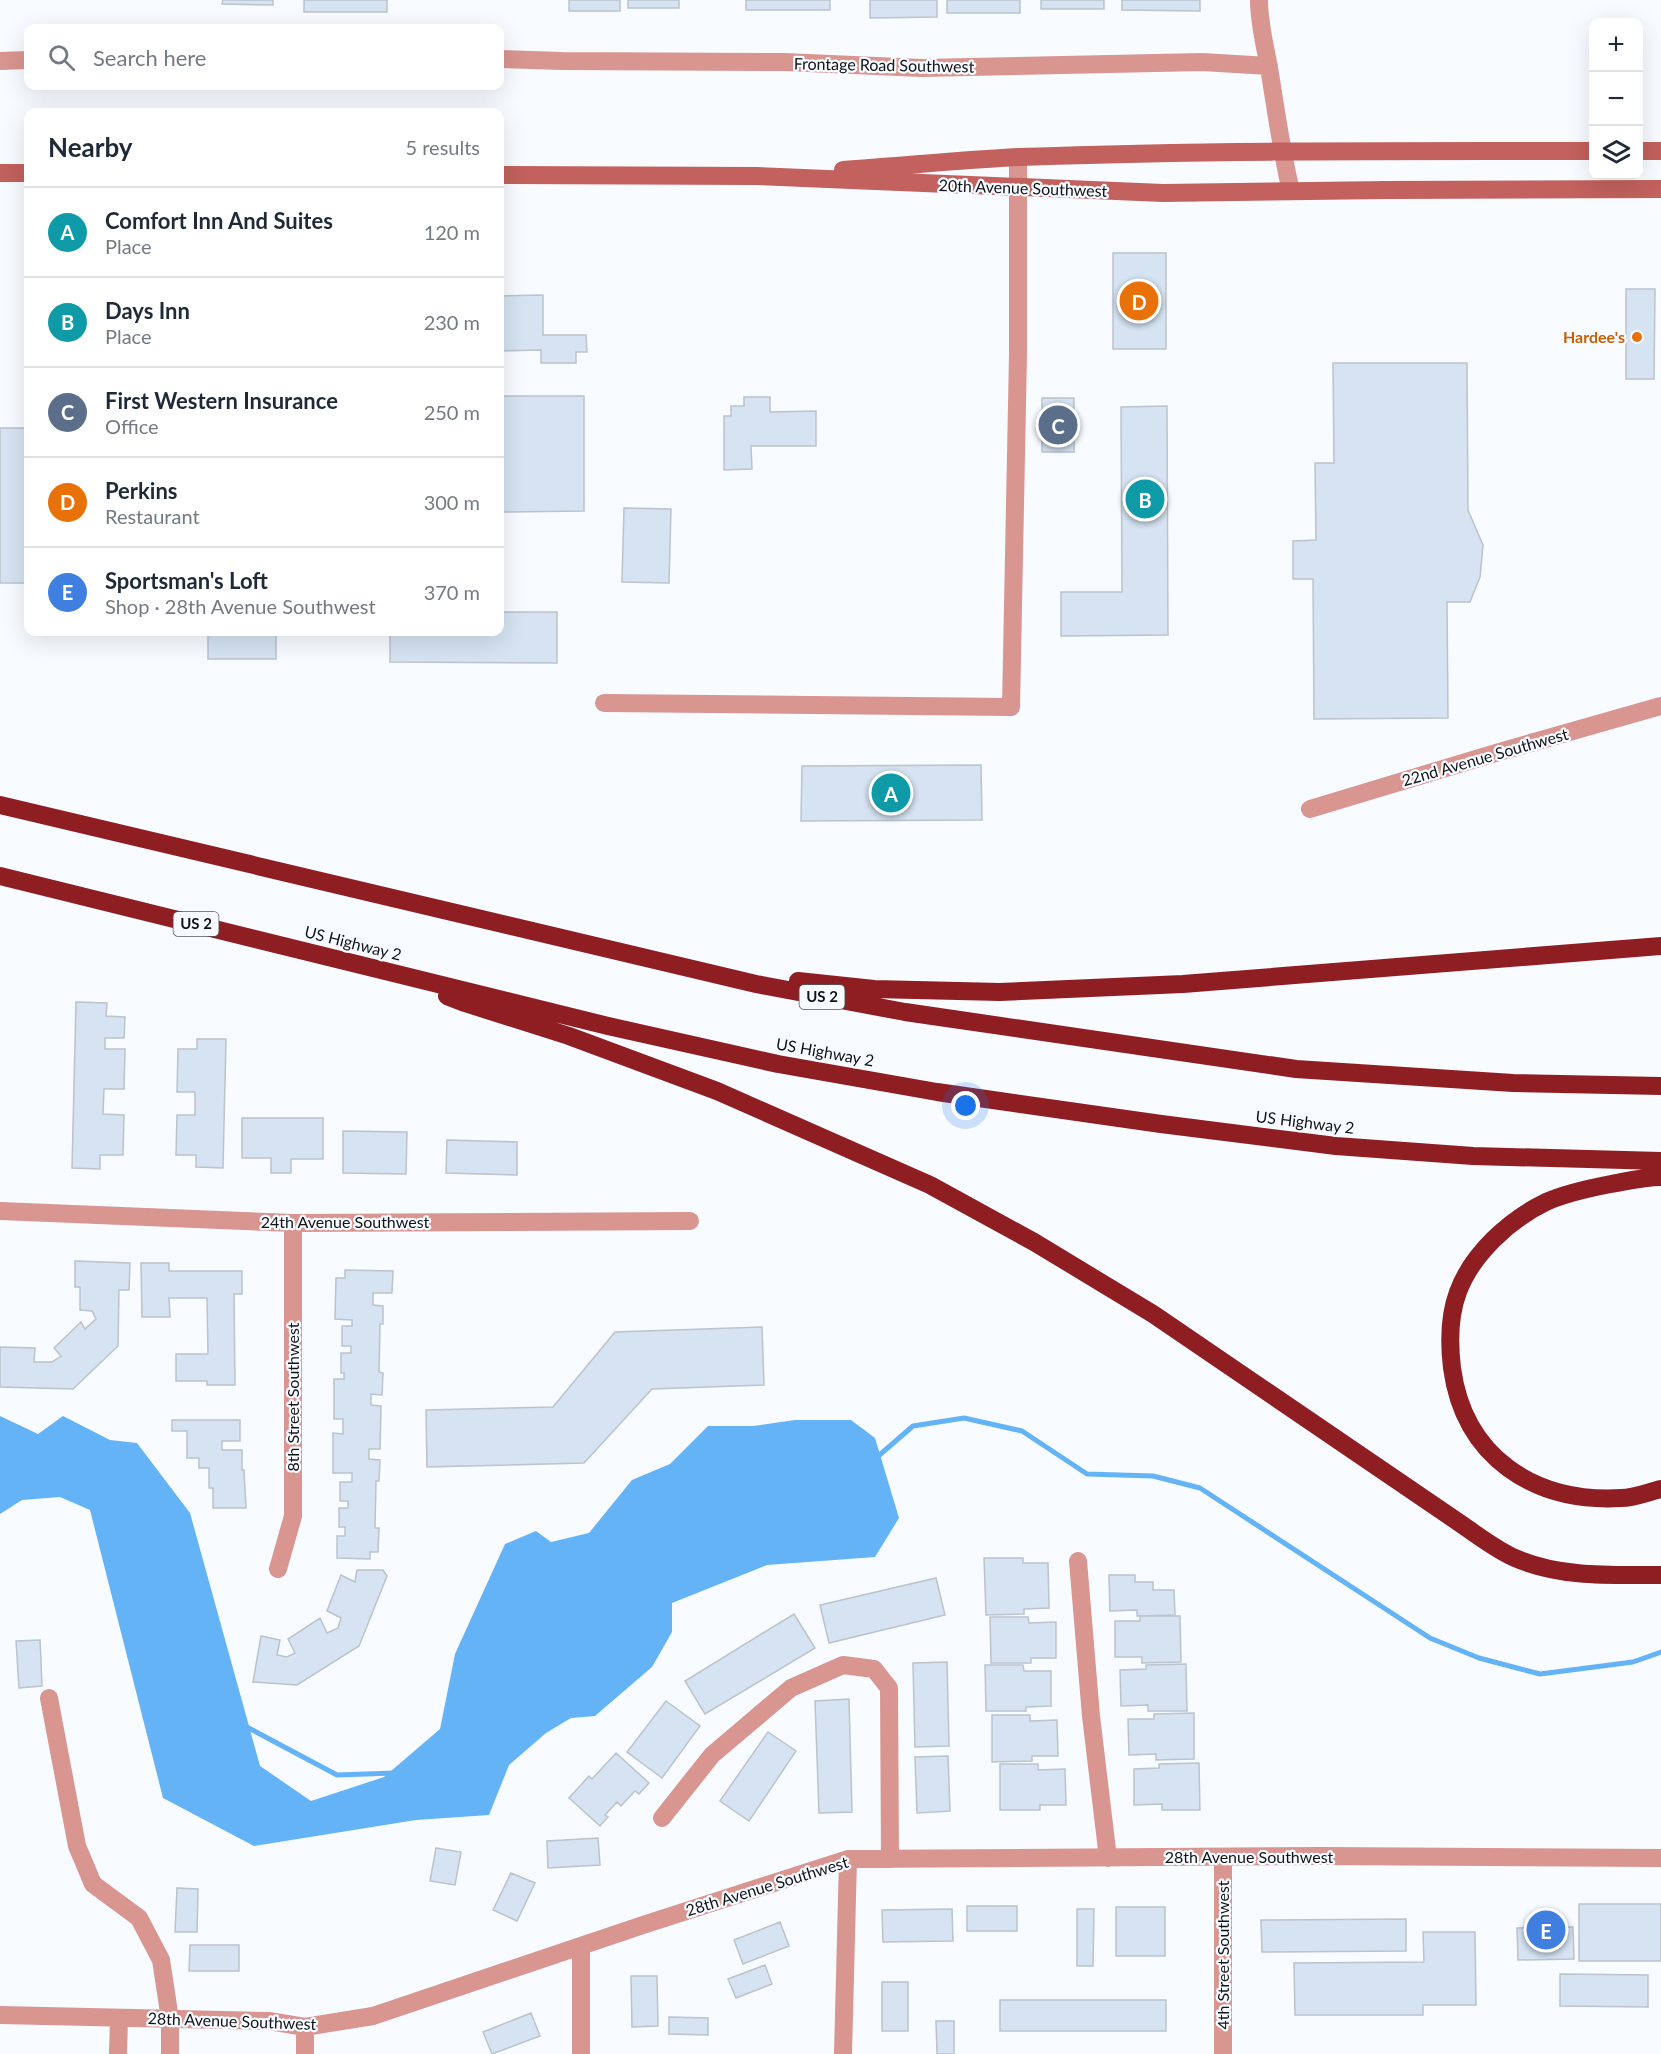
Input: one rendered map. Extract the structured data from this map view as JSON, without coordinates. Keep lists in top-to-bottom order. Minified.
{"streets":{"highway":["US 2","US Highway 2"],"street":["Frontage Road Southwest","20th Avenue Southwest","22nd Avenue Southwest","24th Avenue Southwest","8th Street Southwest","28th Avenue Southwest","4th Street Southwest"]},"crossings":[["24th Avenue Southwest","8th Street Southwest"],["28th Avenue Southwest","4th Street Southwest"]],"places":["Hardee's"],"page":{"map_buttons":["+","−"],"search":"Search here","heading":["Nearby","5 results"],"list":[{"mark":"A","name":"Comfort Inn And Suites","note":"Place","value":"120 m"},{"mark":"B","name":"Days Inn","note":"Place","value":"230 m"},{"mark":"C","name":"First Western Insurance","note":"Office","value":"250 m"},{"mark":"D","name":"Perkins","note":"Restaurant","value":"300 m"},{"mark":"E","name":"Sportsman's Loft","note":"Shop · 28th Avenue Southwest","value":"370 m"}],"pins":["D","C","B","A","E"]}}
